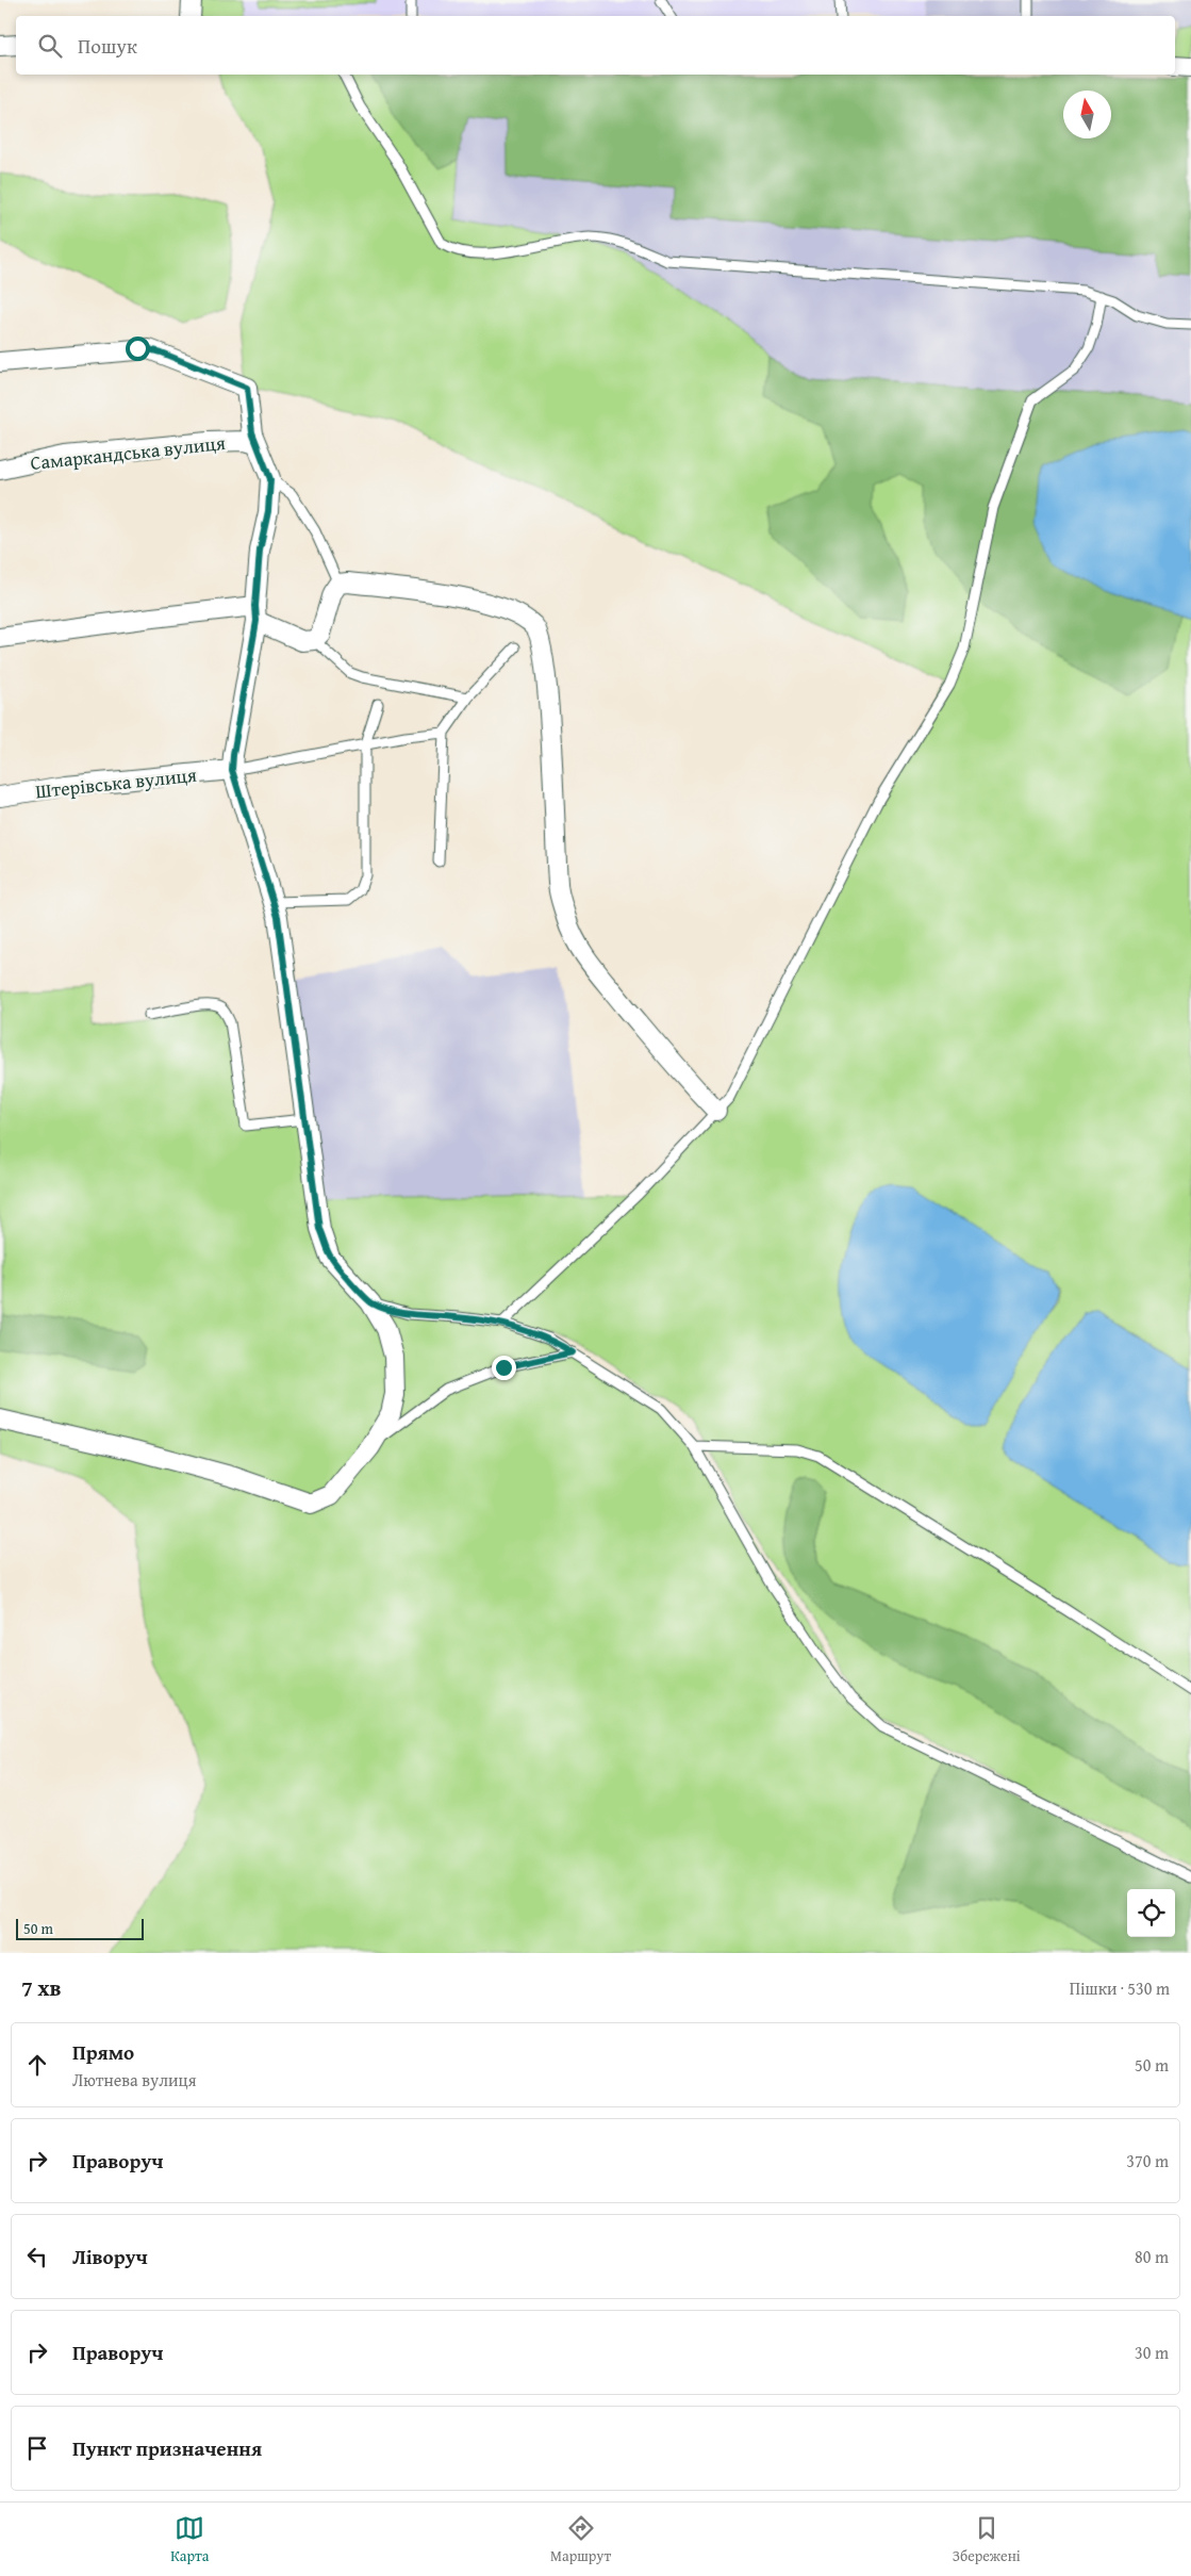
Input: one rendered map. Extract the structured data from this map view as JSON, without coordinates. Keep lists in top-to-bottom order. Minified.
{"streets":{"street":["Самаркандська вулиця","Штерівська вулиця"]},"scale_bar":"50 m","north":"top","page":{"search":"Пошук","scale":"50 m","heading":["7 хв","Пішки · 530 m"],"list":[["Прямо","Лютнева вулиця","50 m"],["Праворуч","370 m"],["Ліворуч","80 m"],["Праворуч","30 m"],"Пункт призначення"],"nav":["Карта","Маршрут","Збережені"]}}
